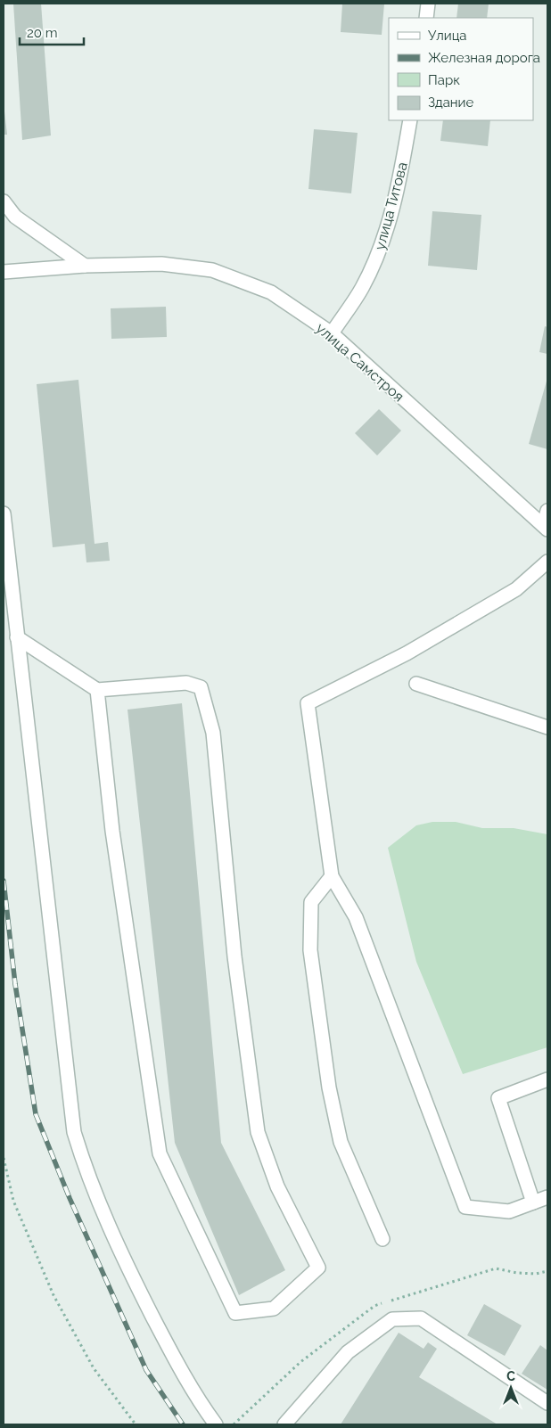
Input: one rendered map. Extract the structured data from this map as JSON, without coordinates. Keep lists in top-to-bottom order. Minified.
{"streets":{"street":["улица Титова","улица Самстроя"]},"crossings":[["улица Титова","улица Самстроя"]],"legend":["Улица","Железная дорога","Парк","Здание"],"scale_bar":"20 m","north":"top"}
